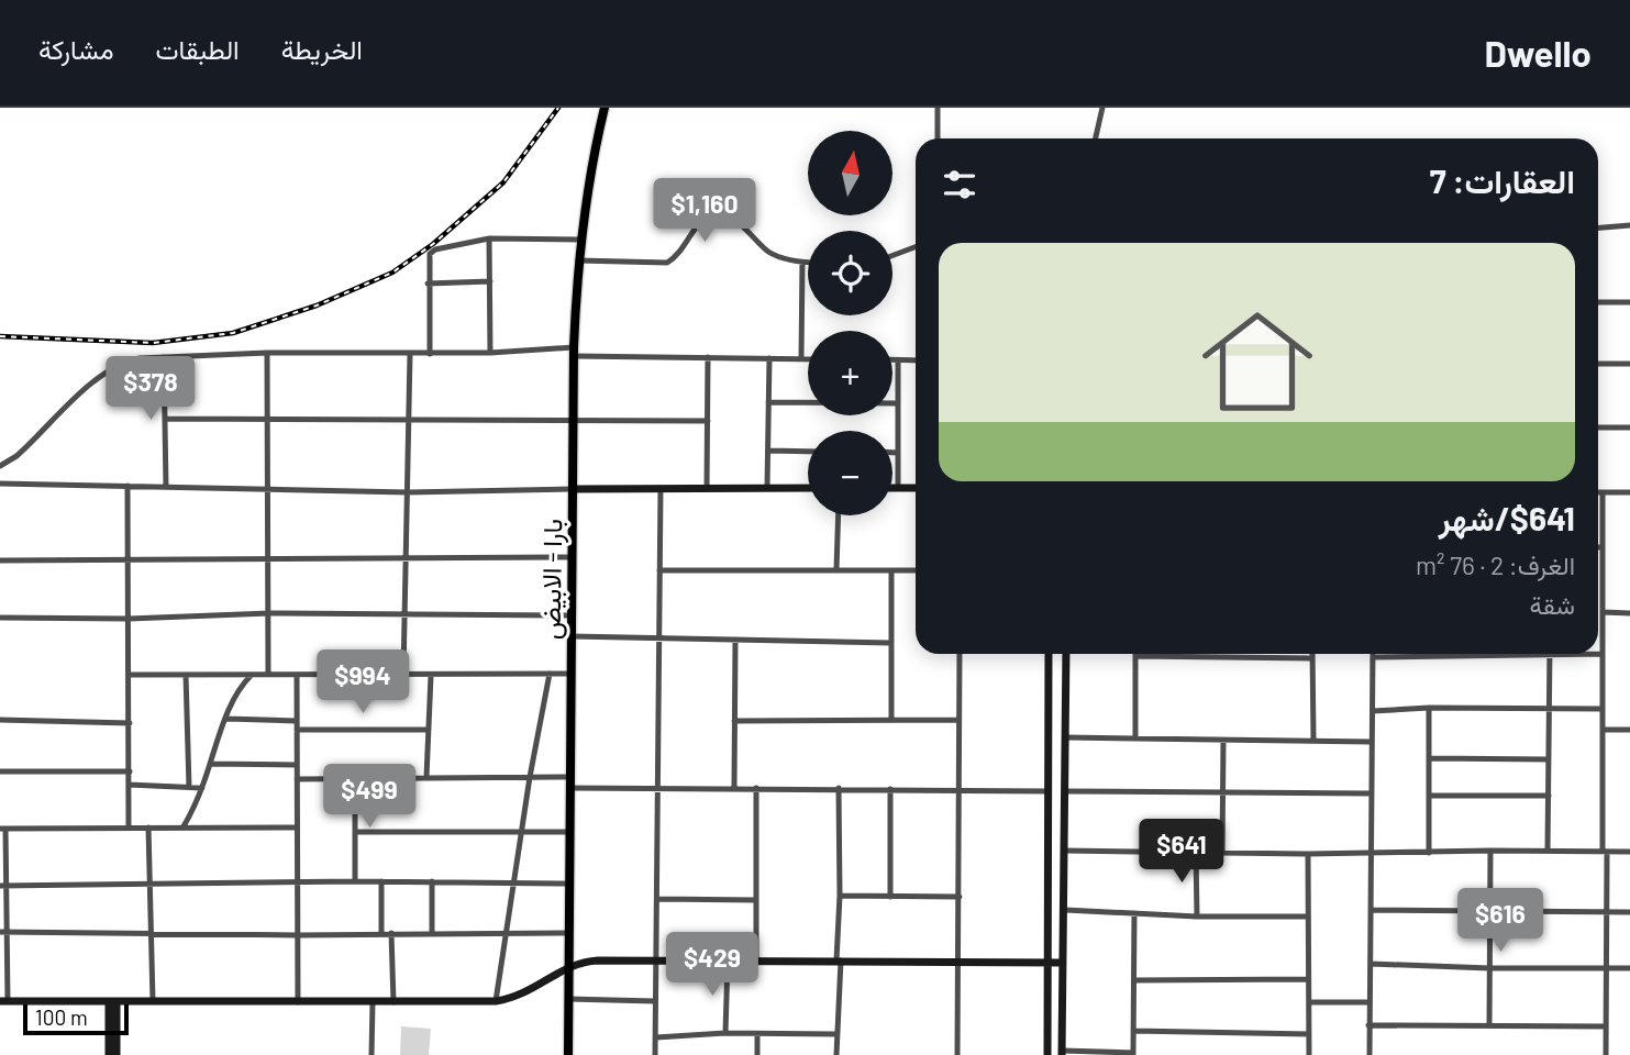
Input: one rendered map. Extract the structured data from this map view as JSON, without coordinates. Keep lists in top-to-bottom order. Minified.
{"streets":{"main road":["بارا - الابيض"]},"scale_bar":"100 m","north":"top","page":{"header":"Dwello","nav":["الخريطة","الطبقات","مشاركة"],"map_buttons":["+","−"],"heading":"العقارات: 7","price":["$1,160","$378","$994","$499","$641","$616","$429"],"list":[{"name":"$641/شهر","note":"الغرف: 2 · 76 m² · شقة"}],"scale":"100 m"}}
